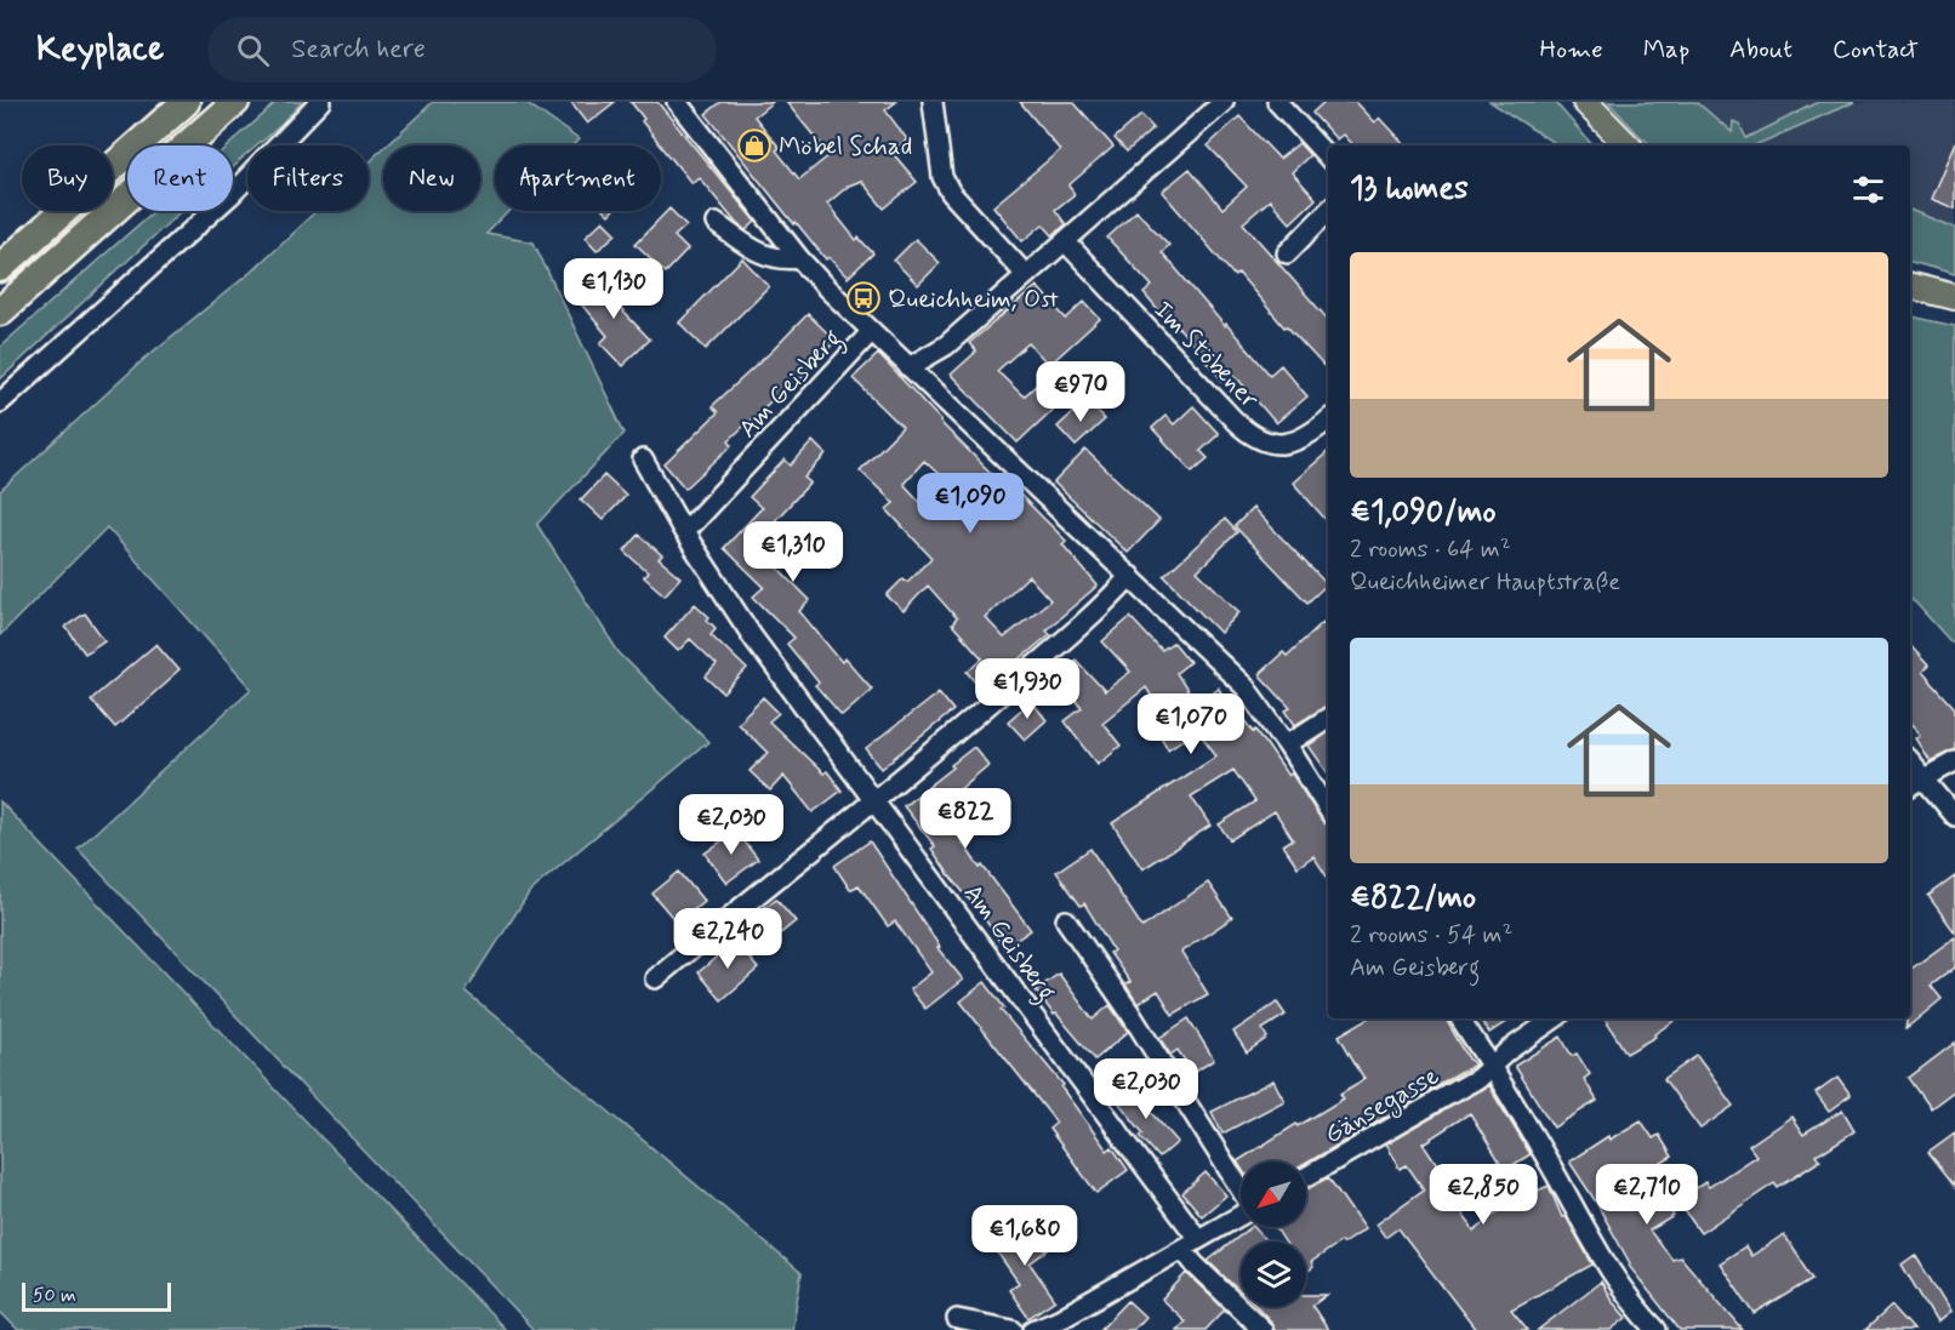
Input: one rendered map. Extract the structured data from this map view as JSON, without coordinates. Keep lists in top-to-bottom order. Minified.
{"streets":{"street":["Im Stöbener","Am Geisberg","Gänsegasse"]},"places":{"shop":["Möbel Schad"],"bus stop":["Queichheim, Ost"]},"scale_bar":"50 m","north":"bottom left","page":{"header":"Keyplace","search":"Search here","nav":["Home","Map","About","Contact"],"chip":["Buy","Rent","Filters","New","Apartment"],"heading":"13 homes","list":[{"name":"€1,090/mo","note":"2 rooms · 64 m² · Queichheimer Hauptstraße"},{"name":"€822/mo","note":"2 rooms · 54 m² · Am Geisberg"}],"price":["€1,130","€970","€1,090","€1,310","€1,930","€1,070","€822","€2,030","€2,240","€2,030","€2,850","€2,710","€1,680"],"scale":"50 m"}}
